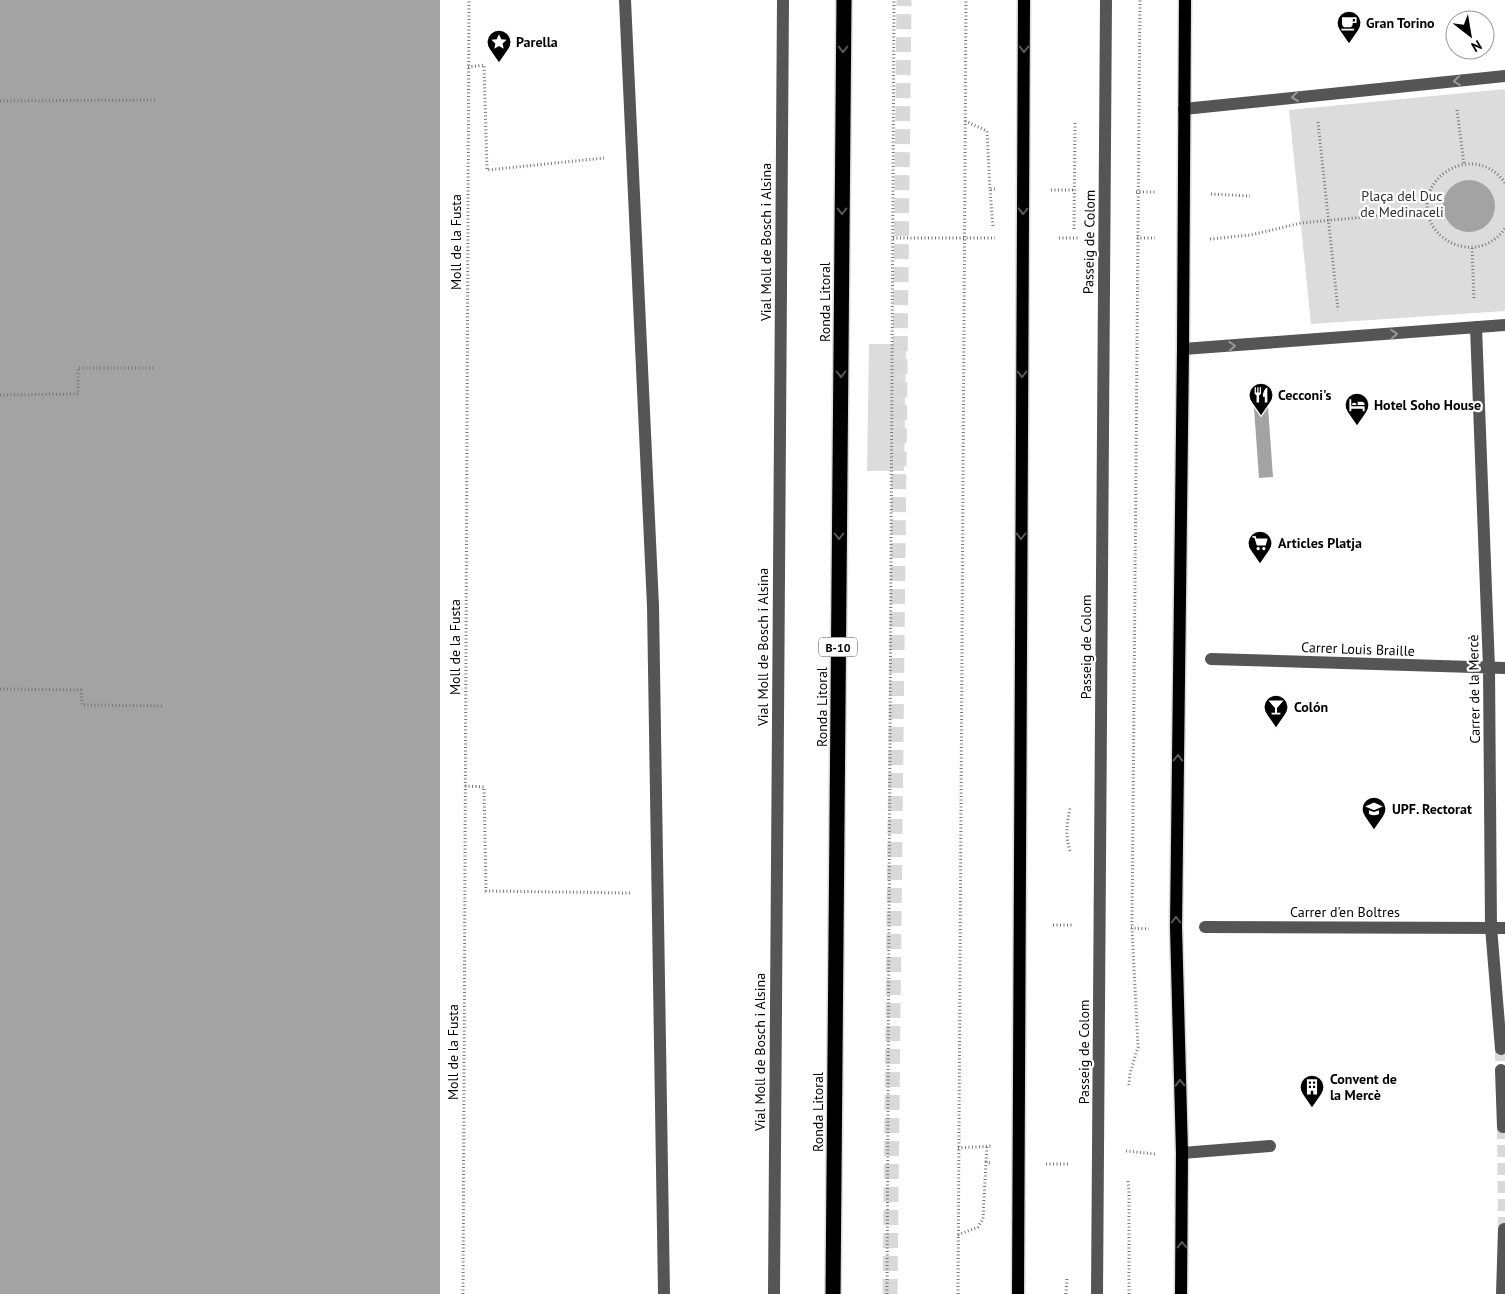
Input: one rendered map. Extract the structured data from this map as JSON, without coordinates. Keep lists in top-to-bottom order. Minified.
{"streets":{"highway":["Ronda Litoral","B-10"],"street":["Vial Moll de Bosch i Alsina","Passeig de Colom","Carrer Louis Braille","Carrer de la Mercè","Carrer d'en Boltres"],"path":["Moll de la Fusta"]},"crossings":[["Carrer Louis Braille","Carrer de la Mercè"],["Carrer de la Mercè","Carrer d'en Boltres"]],"one_way":["Ronda Litoral"],"parks":["Plaça del Duc de Medinaceli"],"places":{"cafe":["Gran Torino"],"place":["Parella"],"restaurant":["Cecconi's"],"hotel":["Hotel Soho House"],"supermarket":["Articles Platja"],"bar":["Colón"],"school or university":["UPF. Rectorat"],"building":["Convent de la Mercè"]},"north":"bottom right"}
